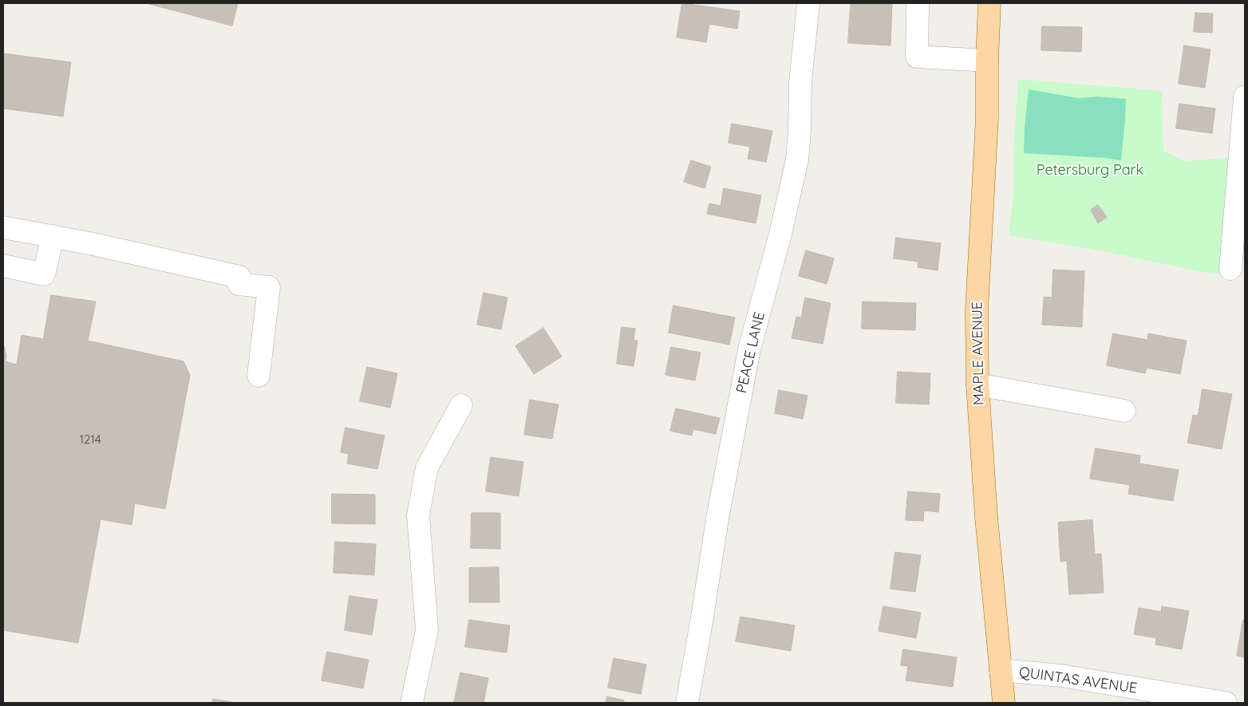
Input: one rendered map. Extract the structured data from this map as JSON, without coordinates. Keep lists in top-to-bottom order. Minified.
{"streets":{"main road":["MAPLE AVENUE"],"street":["PEACE LANE","QUINTAS AVENUE"]},"crossings":[["MAPLE AVENUE","QUINTAS AVENUE"]],"parks":["Petersburg Park"],"house_numbers":["1214"]}
